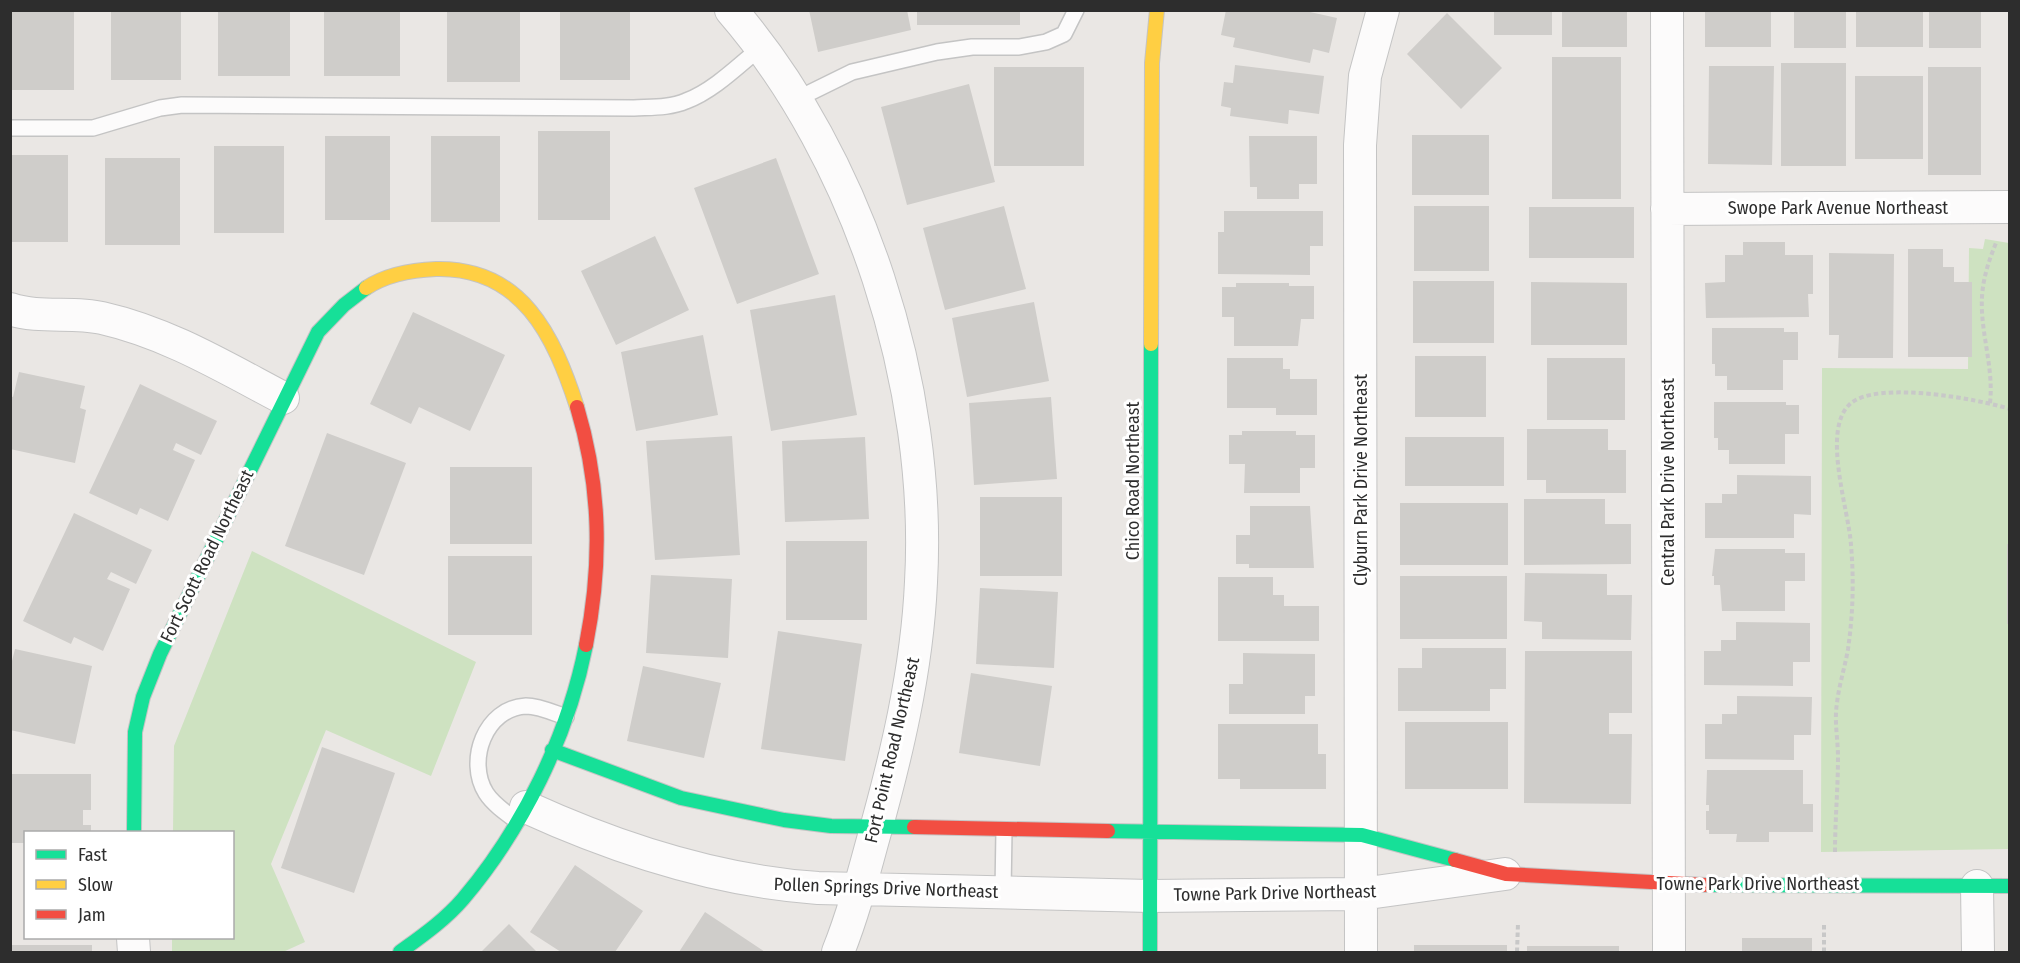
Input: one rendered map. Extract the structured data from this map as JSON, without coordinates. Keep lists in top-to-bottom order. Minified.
{"streets":{"street":["Swope Park Avenue Northeast","Clyburn Park Drive Northeast","Chico Road Northeast","Central Park Drive Northeast","Fort Scott Road Northeast","Fort Point Road Northeast","Towne Park Drive Northeast","Pollen Springs Drive Northeast"]},"crossings":[["Swope Park Avenue Northeast","Central Park Drive Northeast"],["Clyburn Park Drive Northeast","Towne Park Drive Northeast"],["Chico Road Northeast","Towne Park Drive Northeast"],["Chico Road Northeast","Pollen Springs Drive Northeast"],["Central Park Drive Northeast","Towne Park Drive Northeast"],["Fort Scott Road Northeast","Pollen Springs Drive Northeast"],["Fort Point Road Northeast","Pollen Springs Drive Northeast"],["Towne Park Drive Northeast","Pollen Springs Drive Northeast"]],"legend":["Fast","Slow","Jam"]}
